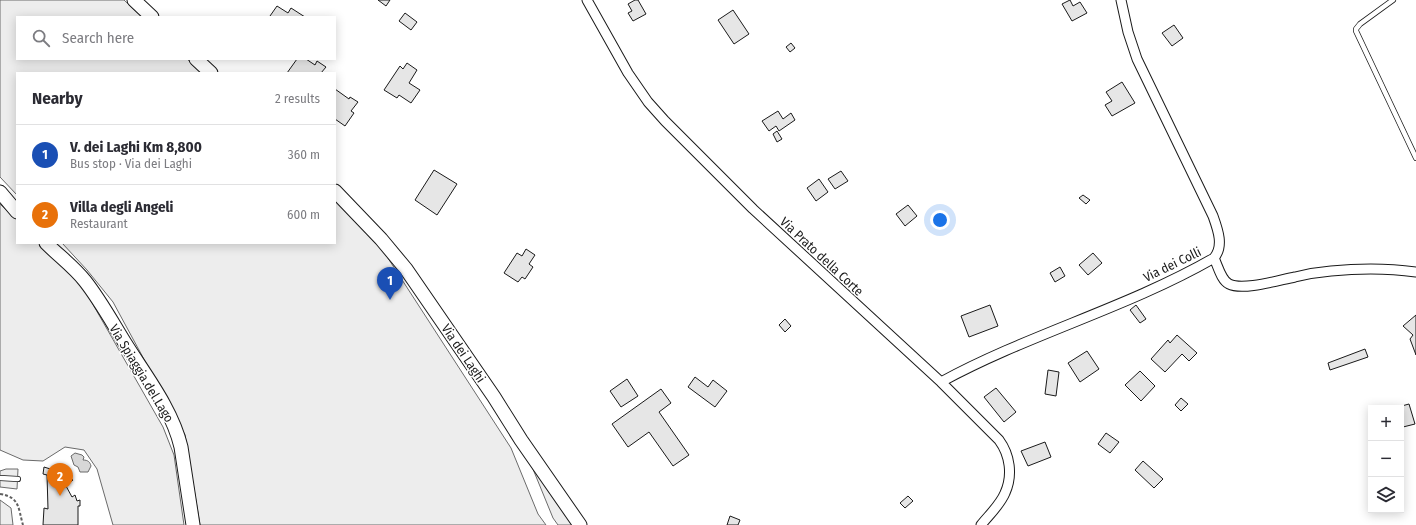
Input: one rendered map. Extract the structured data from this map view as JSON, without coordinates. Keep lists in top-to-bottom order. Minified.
{"streets":{"main road":["Via dei Laghi","Via Spiaggia del Lago"],"street":["Via Prato della Corte","Via dei Colli"]},"crossings":[["Via Prato della Corte","Via dei Colli"]],"page":{"search":"Search here","heading":["Nearby","2 results"],"list":[{"mark":"1","name":"V. dei Laghi Km 8,800","note":"Bus stop · Via dei Laghi","value":"360 m"},{"mark":"2","name":"Villa degli Angeli","note":"Restaurant","value":"600 m"}],"pins":["1","2"],"map_buttons":["+","−"]}}
